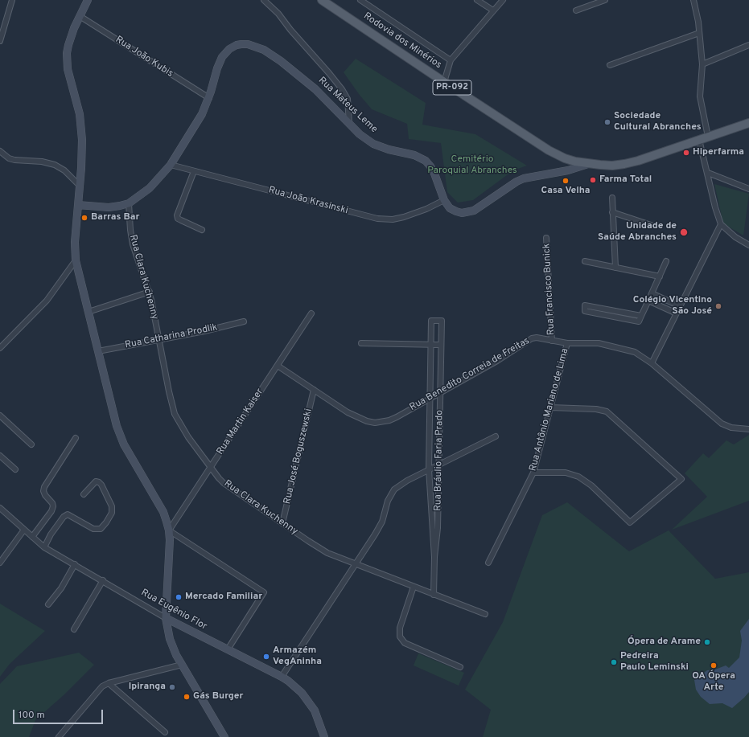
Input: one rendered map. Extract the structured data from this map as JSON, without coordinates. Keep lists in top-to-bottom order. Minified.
{"streets":{"main road":["Rodovia dos Minérios","PR-092","Rua Mateus Leme"],"street":["Rua João Kubis","Rua João Krasinski","Rua Clara Kuchenny","Rua Francisco Bunick","Rua Catharina Prodlik","Rua Benedito Correia de Freitas","Rua Antônio Mariano de Lima","Rua Martin Kaiser","Rua José Boguszewski","Rua Bráulio Faria Prado","Rua Eugênio Flor"]},"crossings":[["Rodovia dos Minérios","Rua Mateus Leme"],["Rua João Kubis","Rua Mateus Leme"],["Rua Mateus Leme","Rua João Krasinski"],["Rua Mateus Leme","Rua Clara Kuchenny"],["Rua Clara Kuchenny","Rua Catharina Prodlik"],["Rua Clara Kuchenny","Rua Martin Kaiser"],["Rua Clara Kuchenny","Rua José Boguszewski"],["Rua Clara Kuchenny","Rua Bráulio Faria Prado"],["Rua Francisco Bunick","Rua Benedito Correia de Freitas"],["Rua Benedito Correia de Freitas","Rua Antônio Mariano de Lima"],["Rua Benedito Correia de Freitas","Rua Martin Kaiser"],["Rua Benedito Correia de Freitas","Rua José Boguszewski"],["Rua Benedito Correia de Freitas","Rua Bráulio Faria Prado"]],"parks":["Cemitério Paroquial Abranches"],"places":["Sociedade Cultural Abranches","Hiperfarma","Farma Total","Casa Velha","Barras Bar","Unidade de Saúde Abranches","Colégio Vicentino São José","Mercado Familiar","Ópera de Arame","Armazém VegAninha","Pedreira Paulo Leminski","OA Ópera Arte","Ipiranga","Gás Burger"],"scale_bar":"100 m"}
